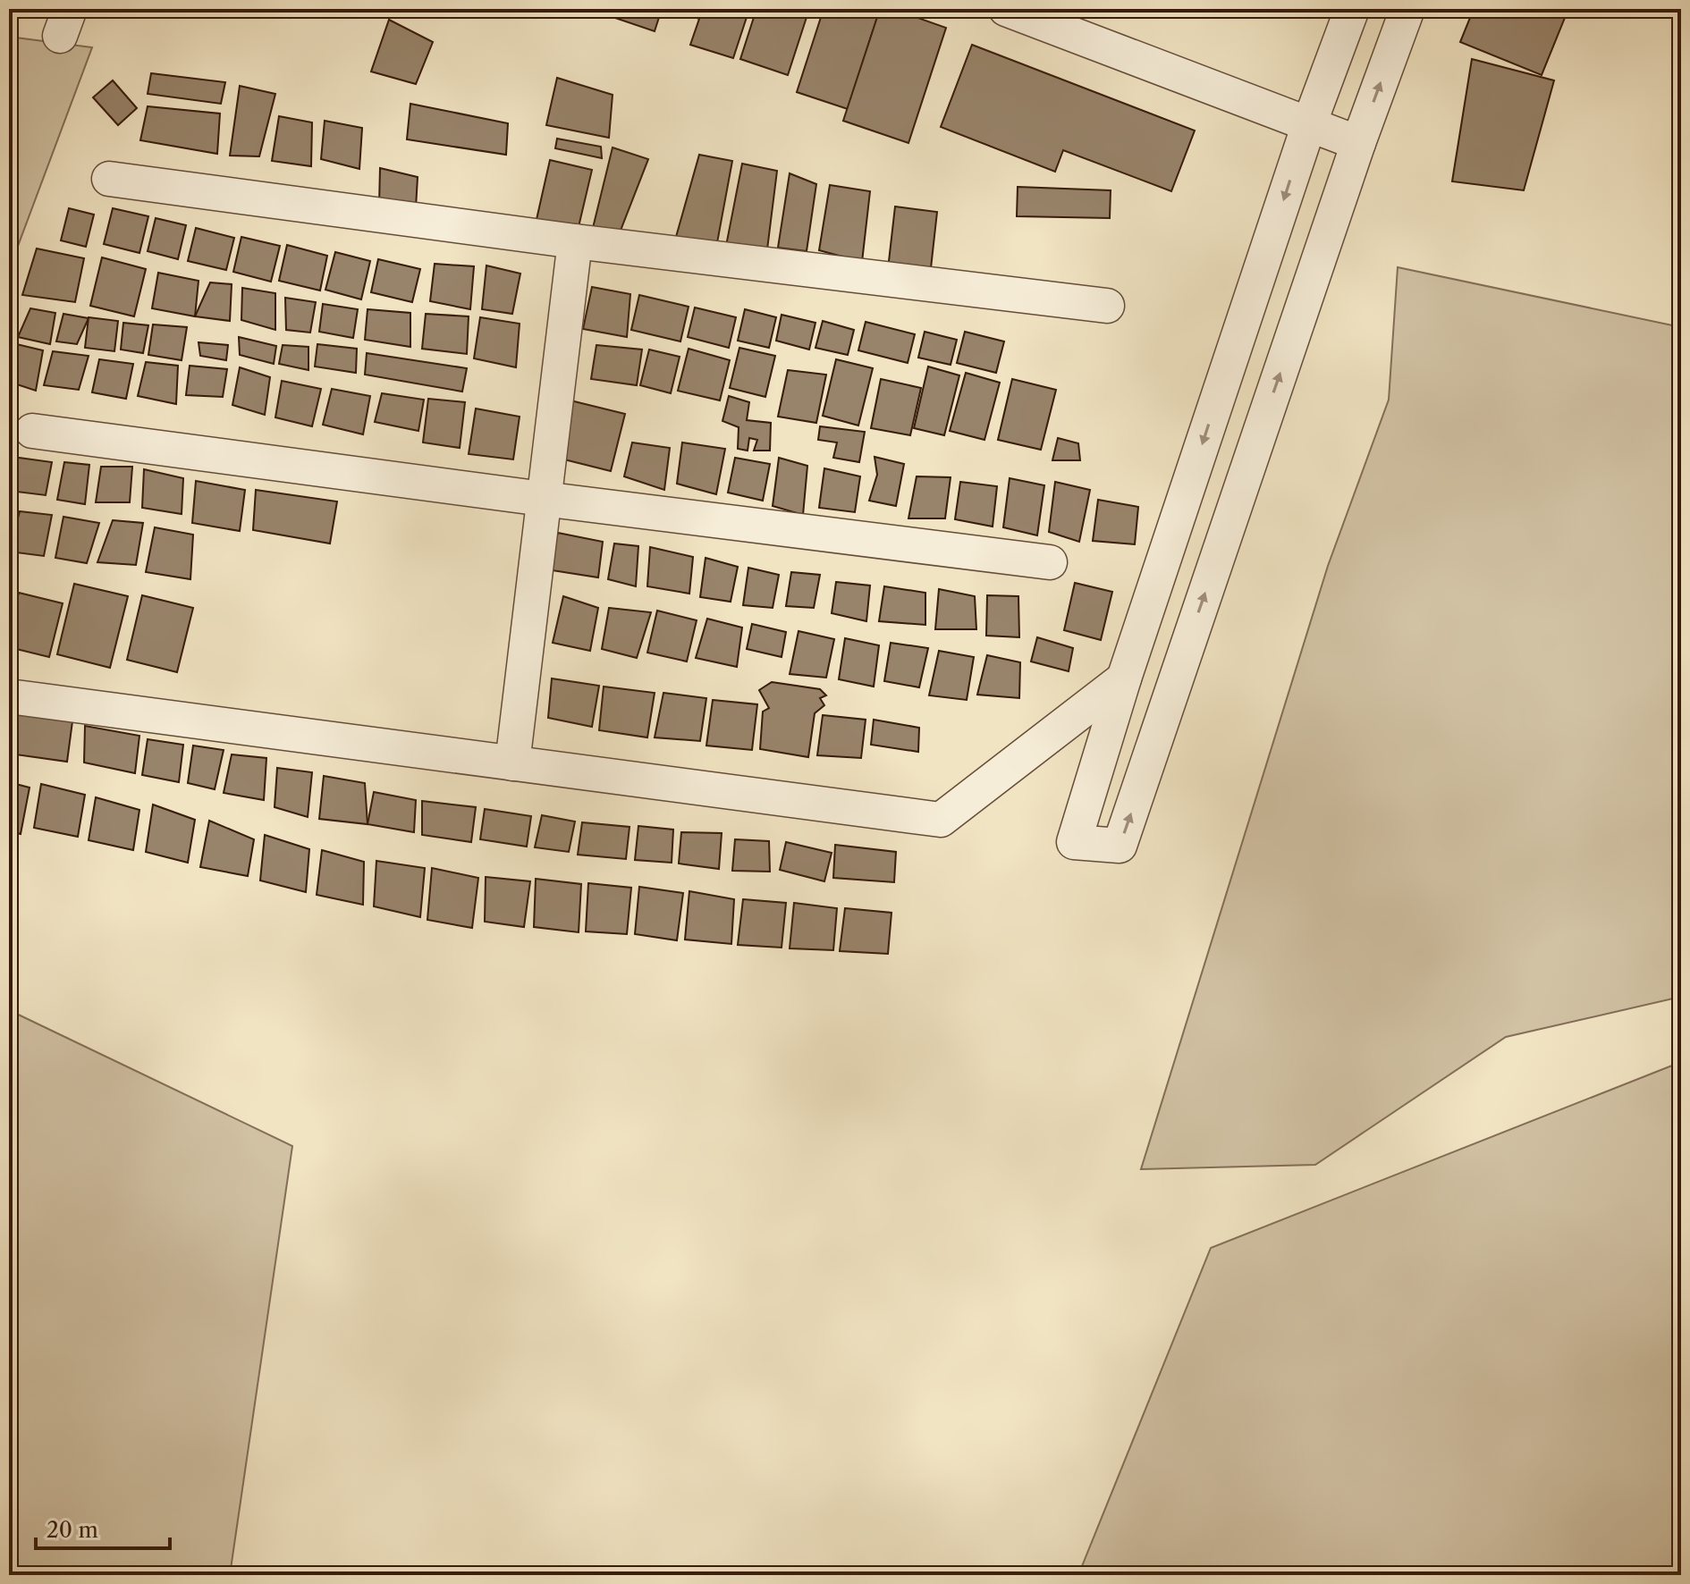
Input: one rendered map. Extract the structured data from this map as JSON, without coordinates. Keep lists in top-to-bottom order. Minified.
{"scale_bar":"20 m"}
